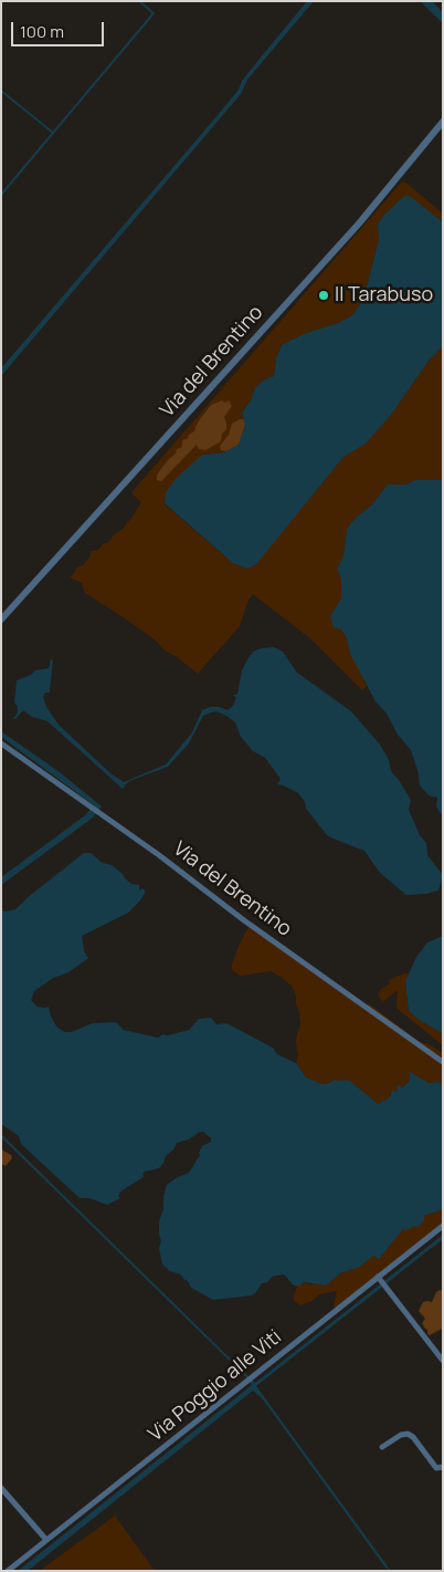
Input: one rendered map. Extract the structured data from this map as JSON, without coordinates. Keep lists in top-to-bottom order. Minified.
{"streets":{"street":["Via del Brentino","Via Poggio alle Viti"]},"places":["Il Tarabuso"],"scale_bar":"100 m"}
